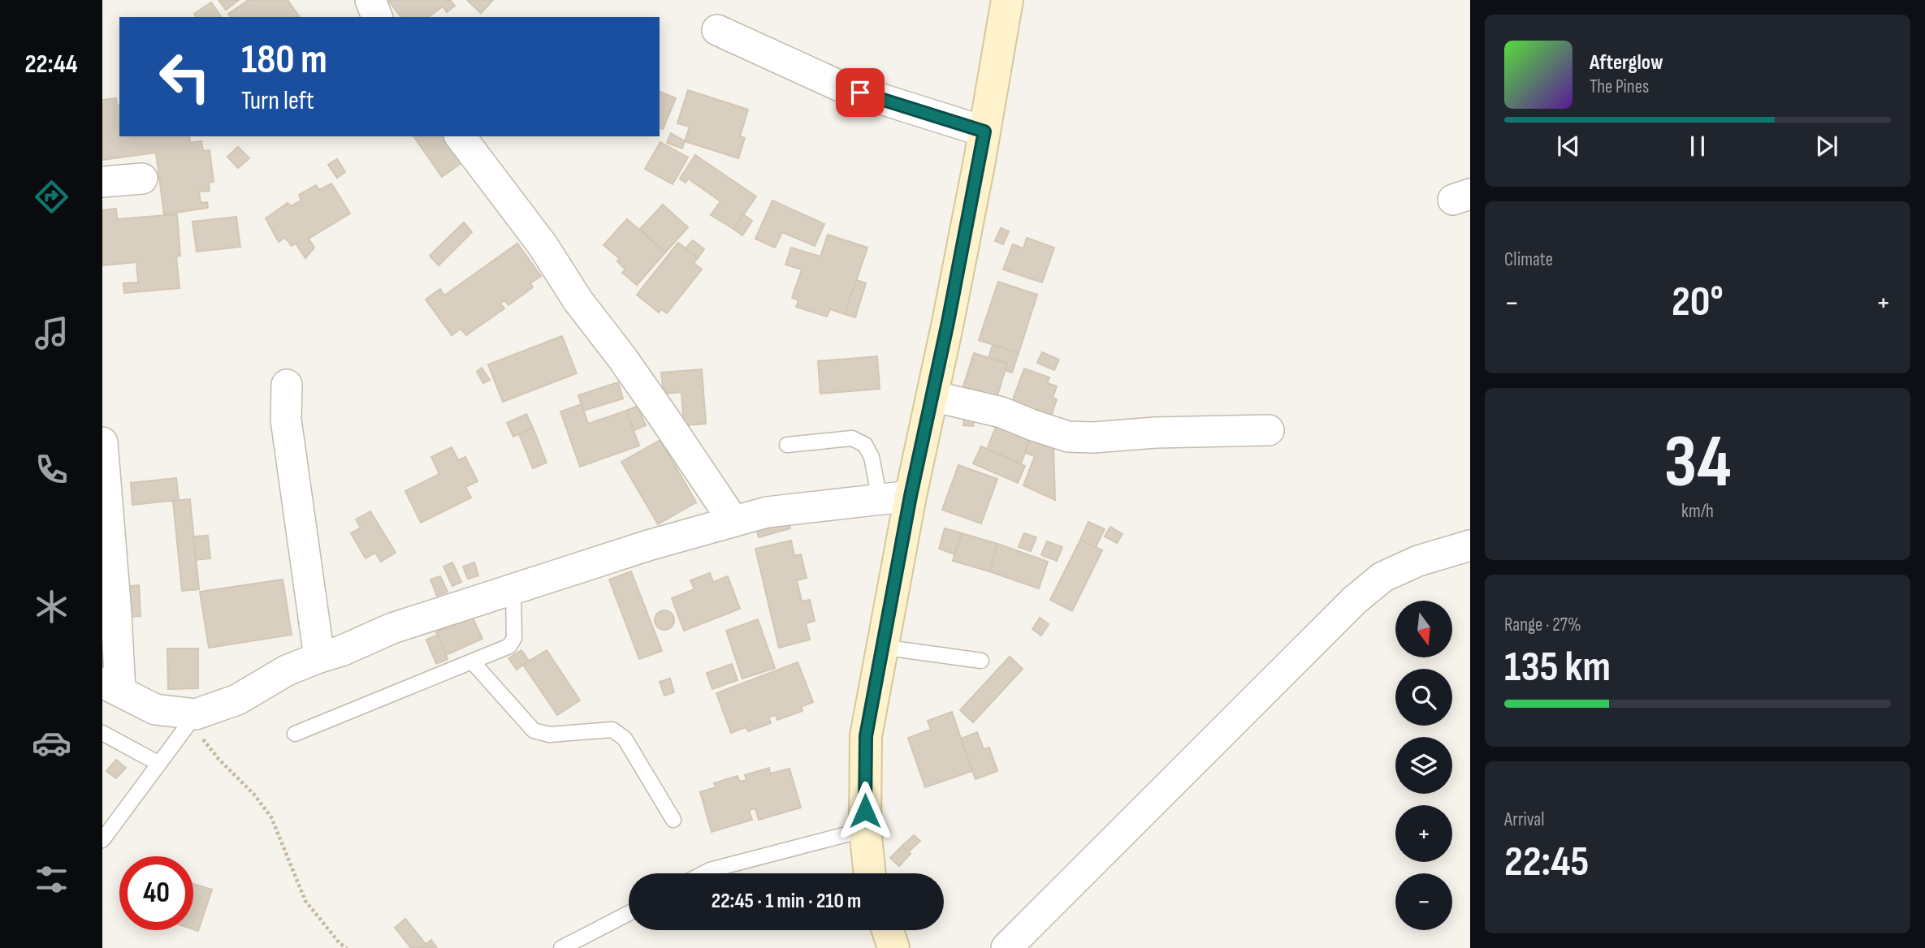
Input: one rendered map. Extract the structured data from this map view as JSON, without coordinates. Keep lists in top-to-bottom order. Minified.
{"north":"bottom","page":{"tabs":"22:44","turn":["180 m","Turn left"],"song":["Afterglow","The Pines"],"tile":["Climate",["34","km/h"],["Range · 27%","135 km"],["Arrival","22:45"]],"heat":["−","20°","+"],"map_buttons":["+","−"],"limit":"40","trip":"22:45 · 1 min · 210 m"}}
